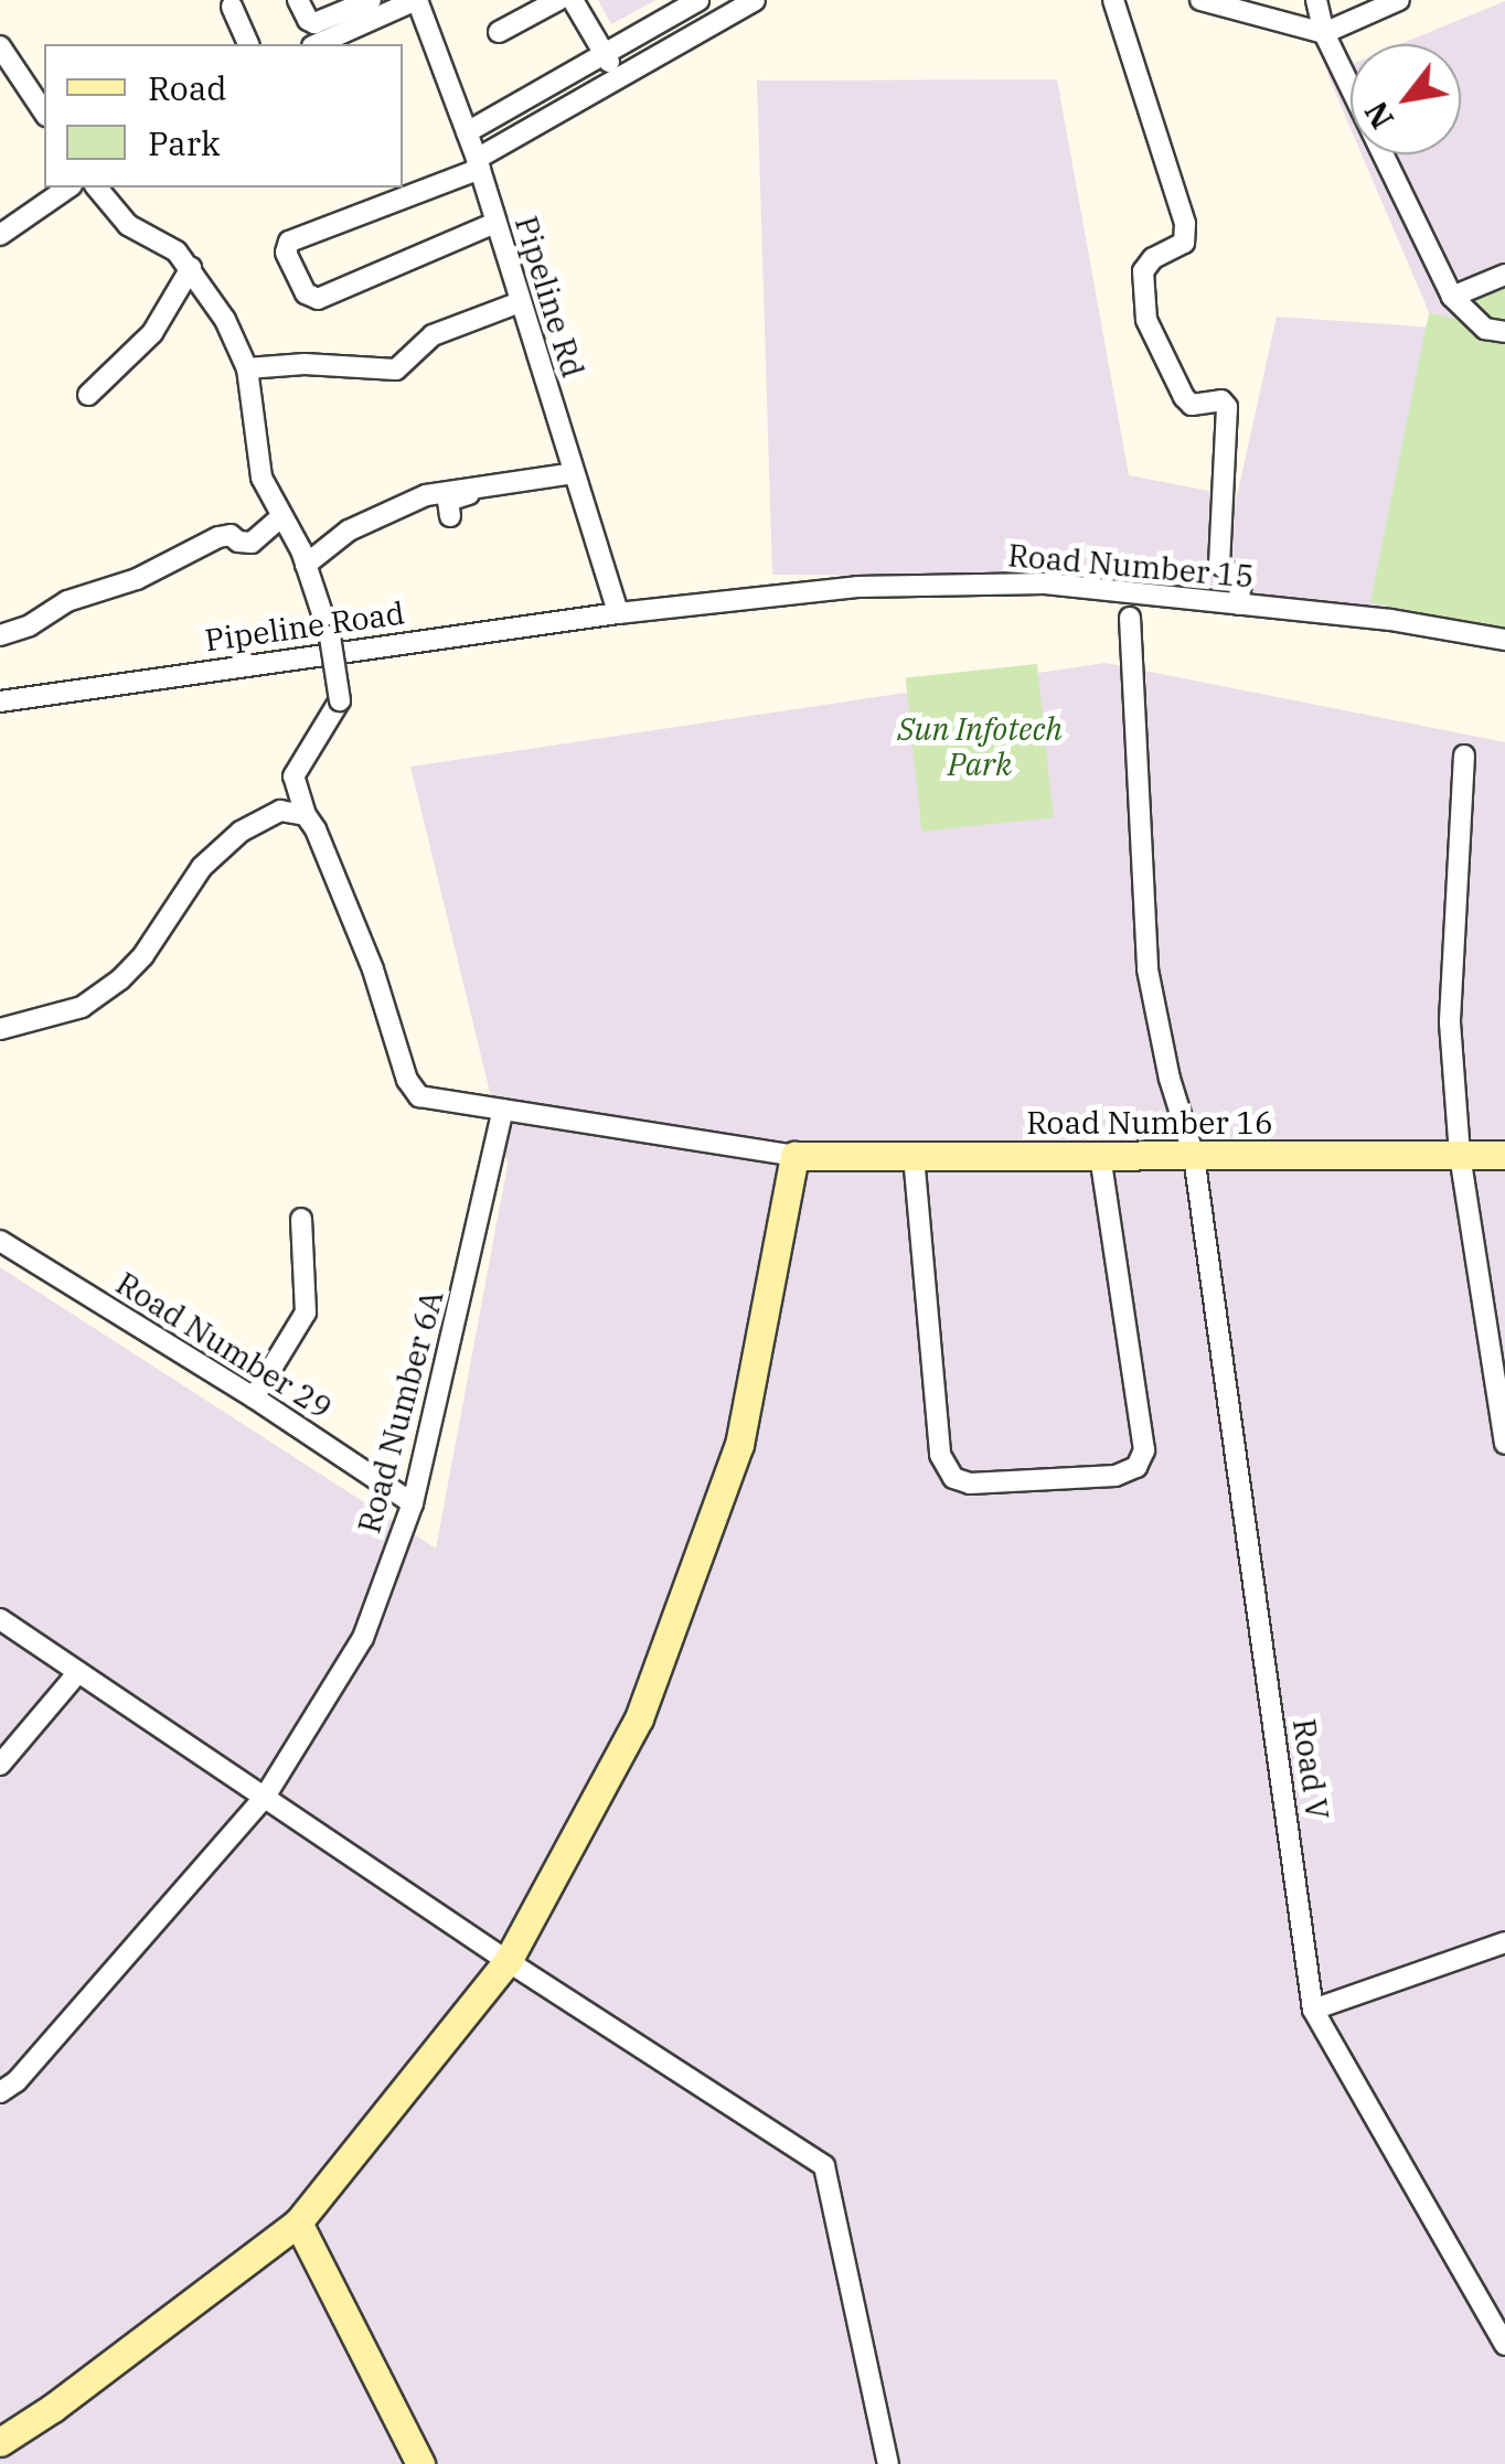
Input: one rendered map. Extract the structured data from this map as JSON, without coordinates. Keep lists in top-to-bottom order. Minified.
{"streets":{"street":["Pipeline Rd","Road Number 15","Pipeline Road","Road Number 16","Road Number 29","Road Number 6A","Road V"]},"crossings":[["Pipeline Rd","Road Number 15"],["Pipeline Rd","Pipeline Road"],["Road Number 15","Pipeline Road"],["Road Number 16","Road V"],["Road Number 29","Road Number 6A"]],"parks":["Sun Infotech Park"],"legend":["Road","Park"],"north":"bottom left"}
